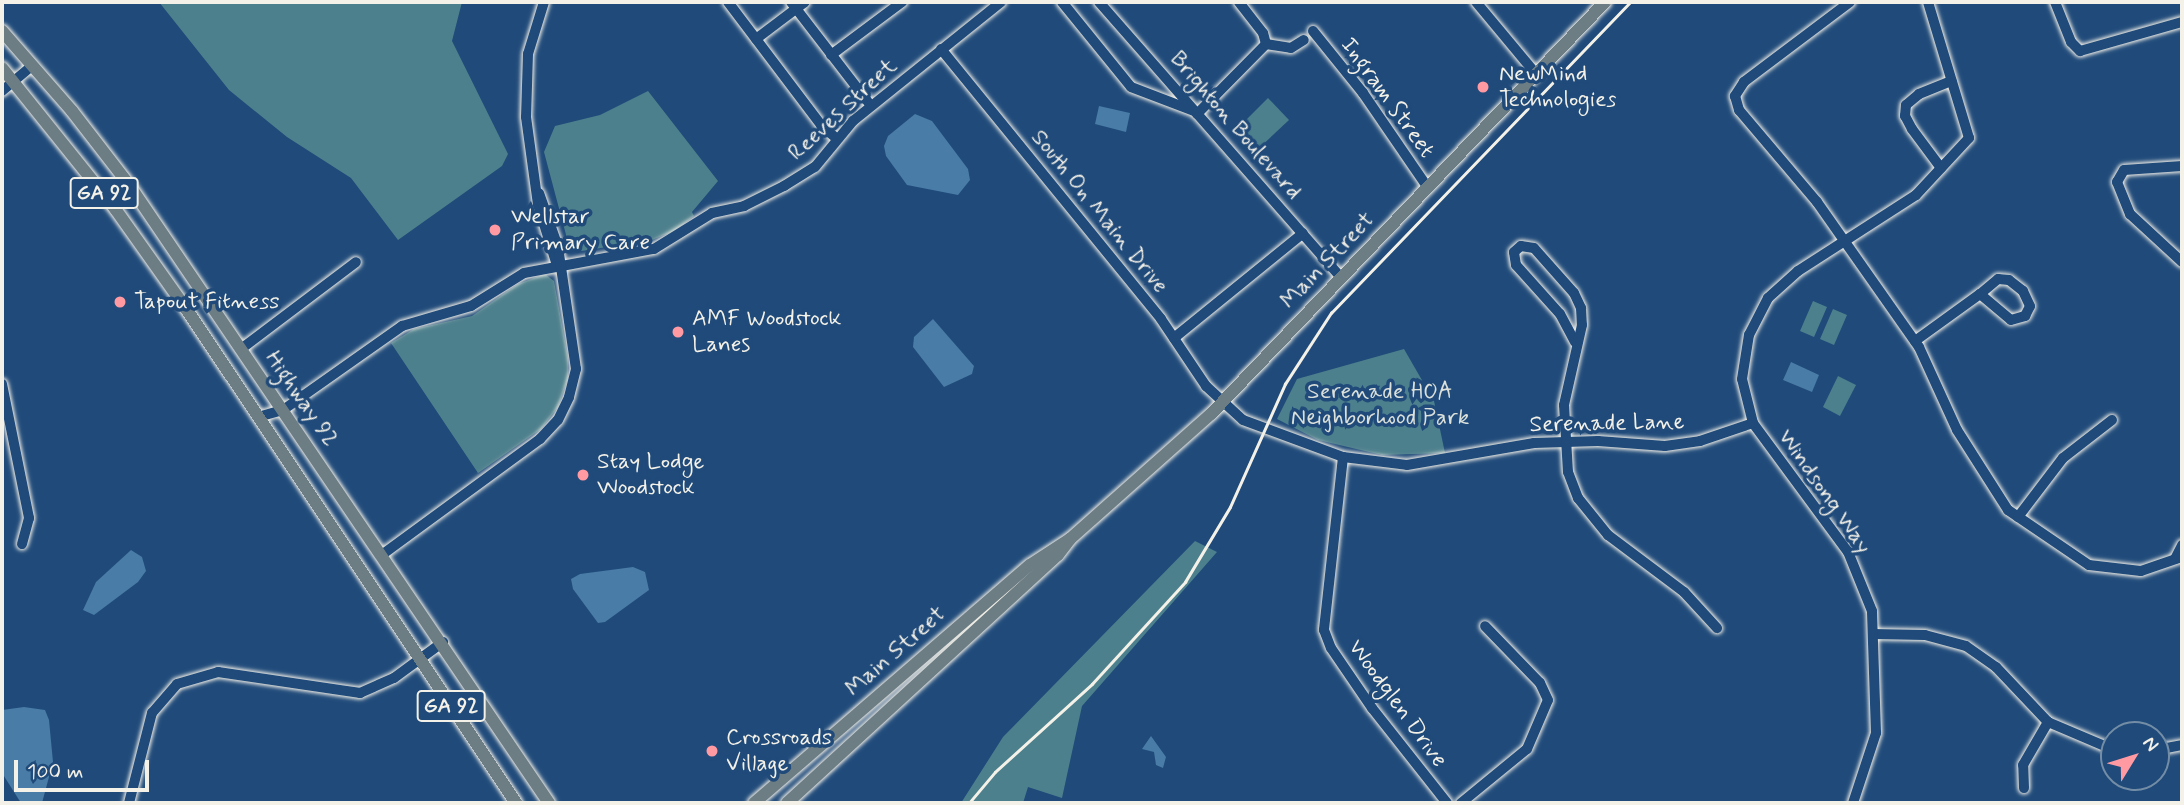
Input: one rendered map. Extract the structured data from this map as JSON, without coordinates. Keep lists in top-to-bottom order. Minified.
{"streets":{"main road":["GA 92","Main Street","Highway 92"],"street":["Ingram Street","Reeves Street","Brighton Boulevard","South On Main Drive","Serenade Lane","Windsong Way","Woodglen Drive"]},"crossings":[["Ingram Street","Main Street"],["Reeves Street","South On Main Drive"],["Reeves Street","Highway 92"],["Brighton Boulevard","Main Street"],["South On Main Drive","Main Street"],["South On Main Drive","Serenade Lane"],["Main Street","Serenade Lane"],["Serenade Lane","Windsong Way"],["Serenade Lane","Woodglen Drive"]],"parks":["Serenade HOA Neighborhood Park"],"places":["NewMind Technologies","Wellstar Primary Care","Tapout Fitness","AMF Woodstock Lanes","Stay Lodge Woodstock","Crossroads Village"],"scale_bar":"100 m","north":"top right"}
